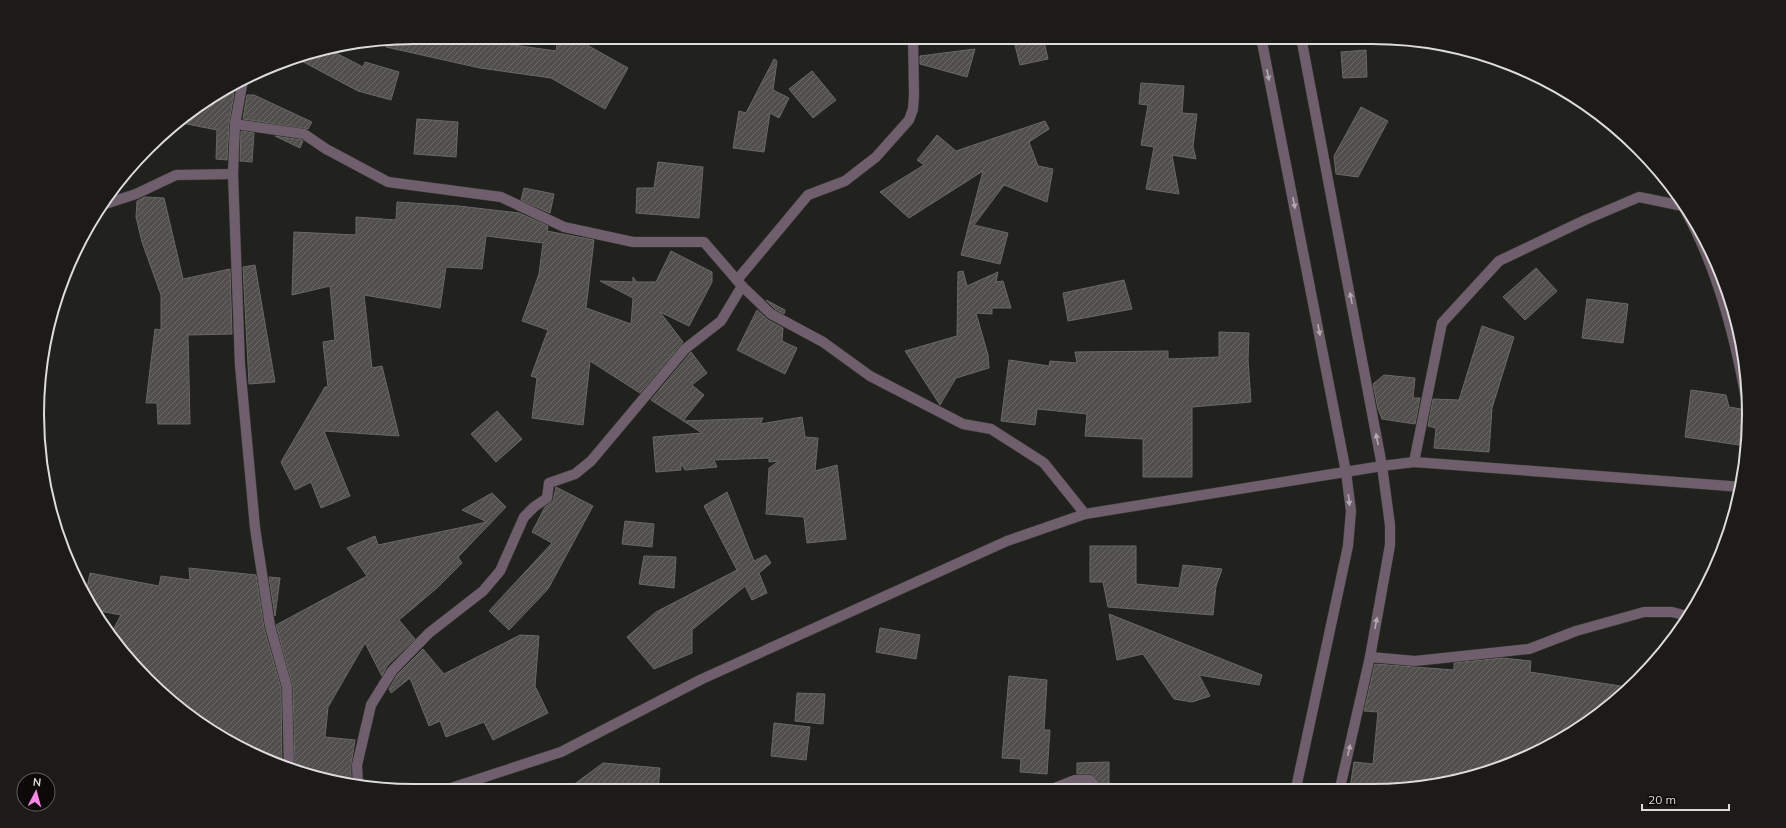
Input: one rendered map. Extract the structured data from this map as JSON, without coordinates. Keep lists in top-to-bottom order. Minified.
{"scale_bar":"20 m","north":"top"}
